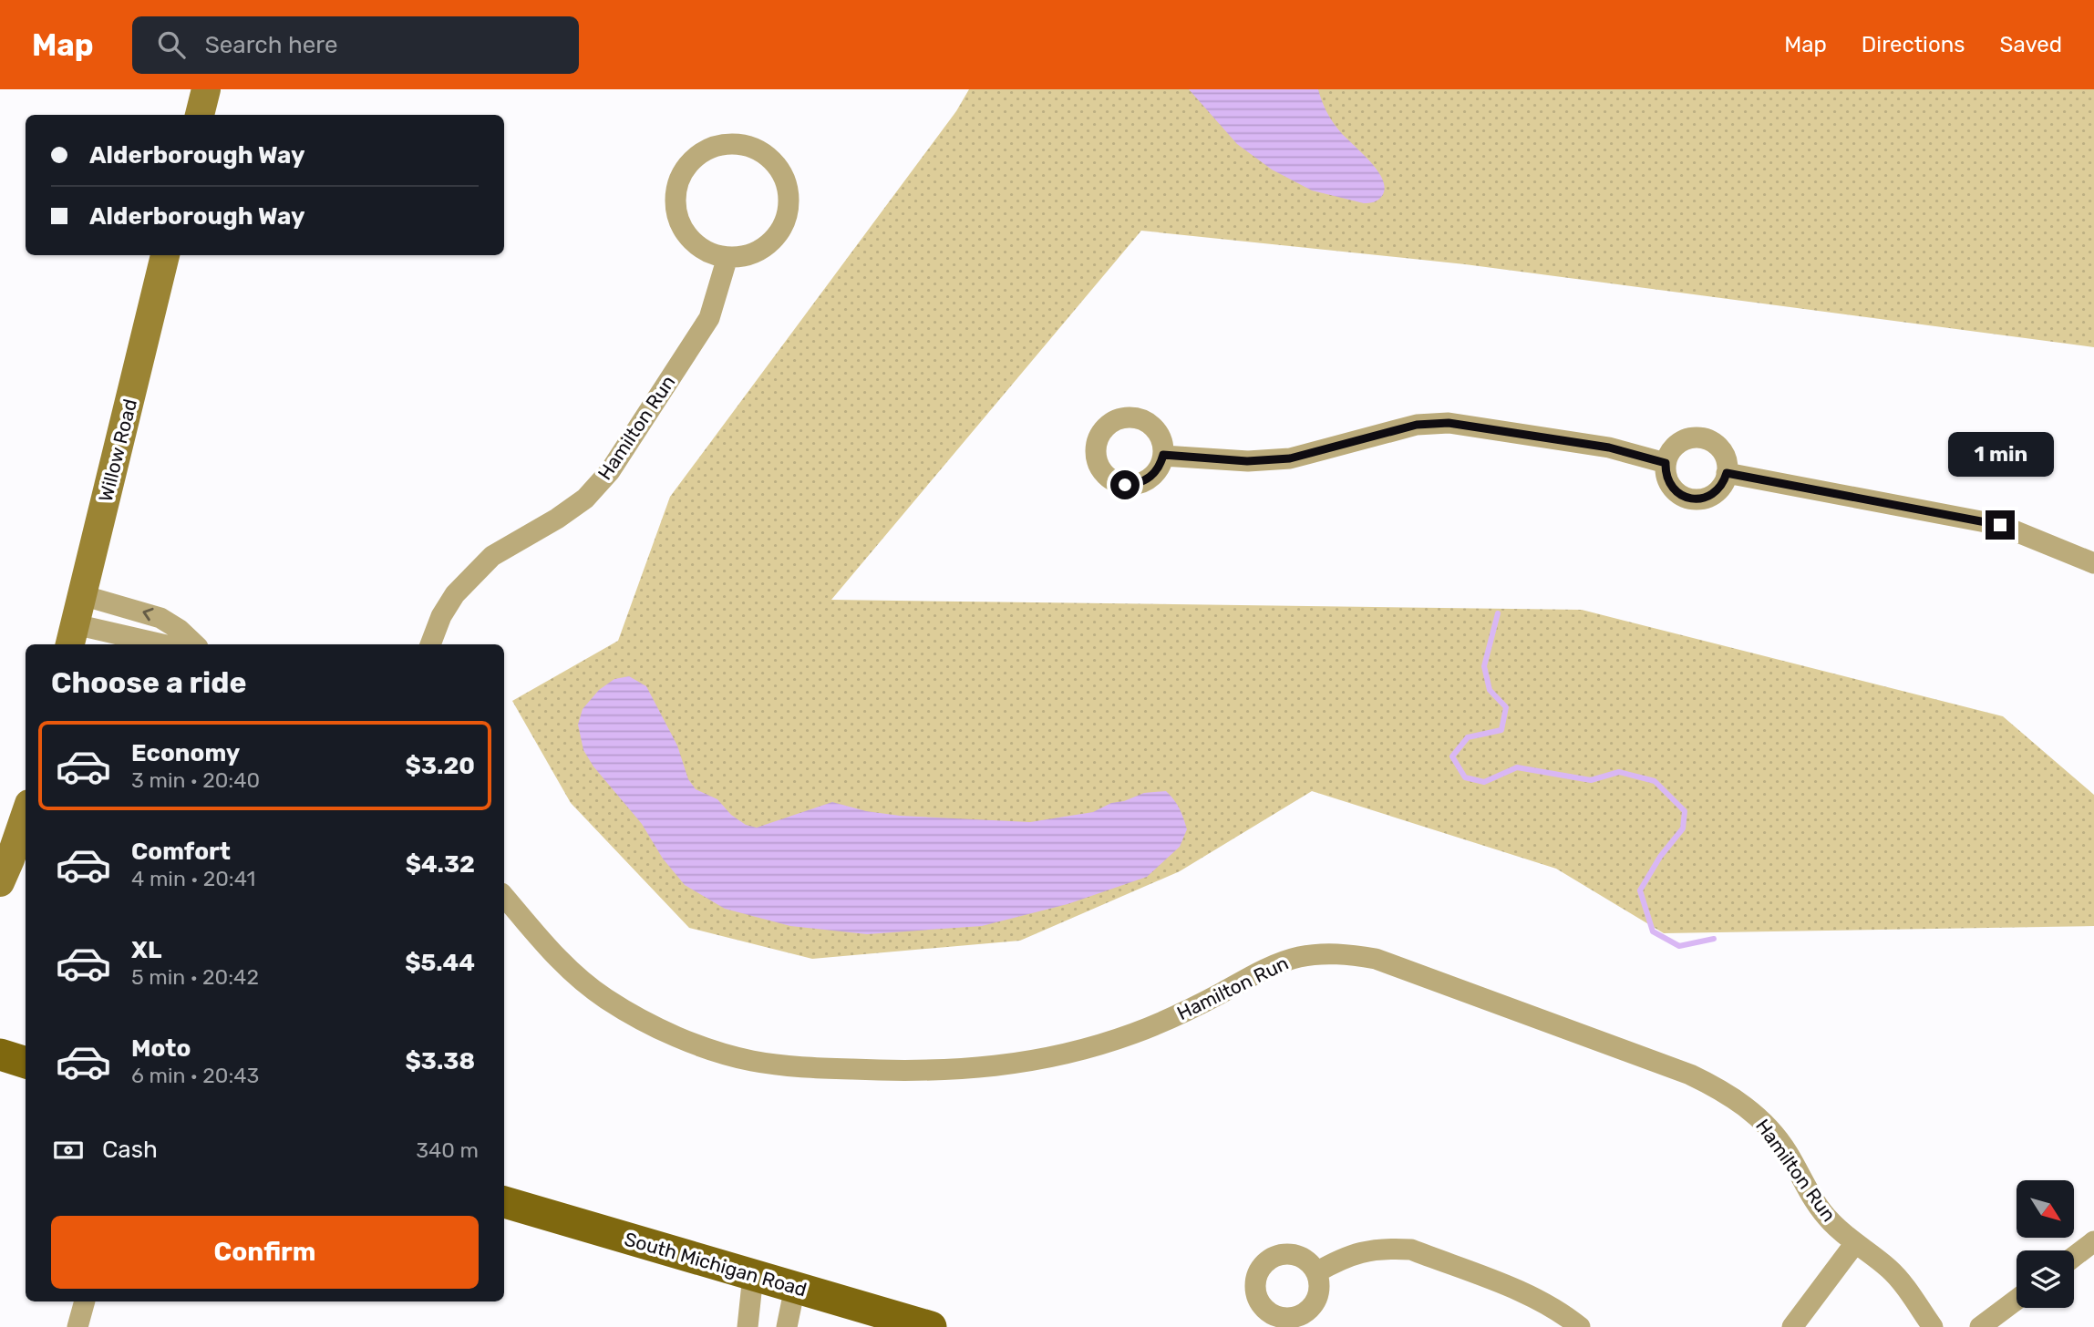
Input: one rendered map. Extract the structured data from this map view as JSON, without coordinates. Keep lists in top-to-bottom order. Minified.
{"streets":{"main road":["South Michigan Road"],"street":["Hamilton Run","Willow Road"]},"north":"bottom right","page":{"header":"Map","search":"Search here","nav":["Map","Directions","Saved"],"banner":["Alderborough Way","Alderborough Way"],"bubble":"1 min","heading":"Choose a ride","list":[{"name":"Economy","note":"3 min · 20:40","value":"$3.20"},{"name":"Comfort","note":"4 min · 20:41","value":"$4.32"},{"name":"XL","note":"5 min · 20:42","value":"$5.44"},{"name":"Moto","note":"6 min · 20:43","value":"$3.38"}],"pay":["Cash","340 m"],"buttons":"Confirm"}}
